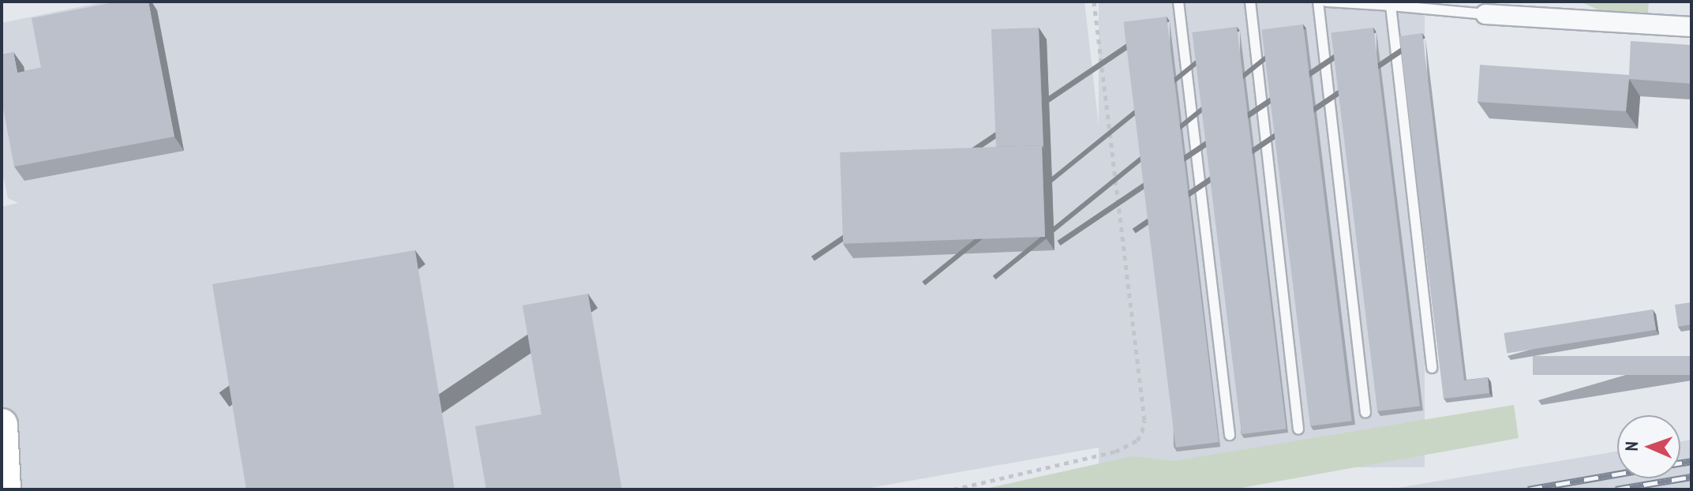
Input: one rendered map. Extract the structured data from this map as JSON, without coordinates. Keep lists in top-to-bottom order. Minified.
{"north":"left"}
